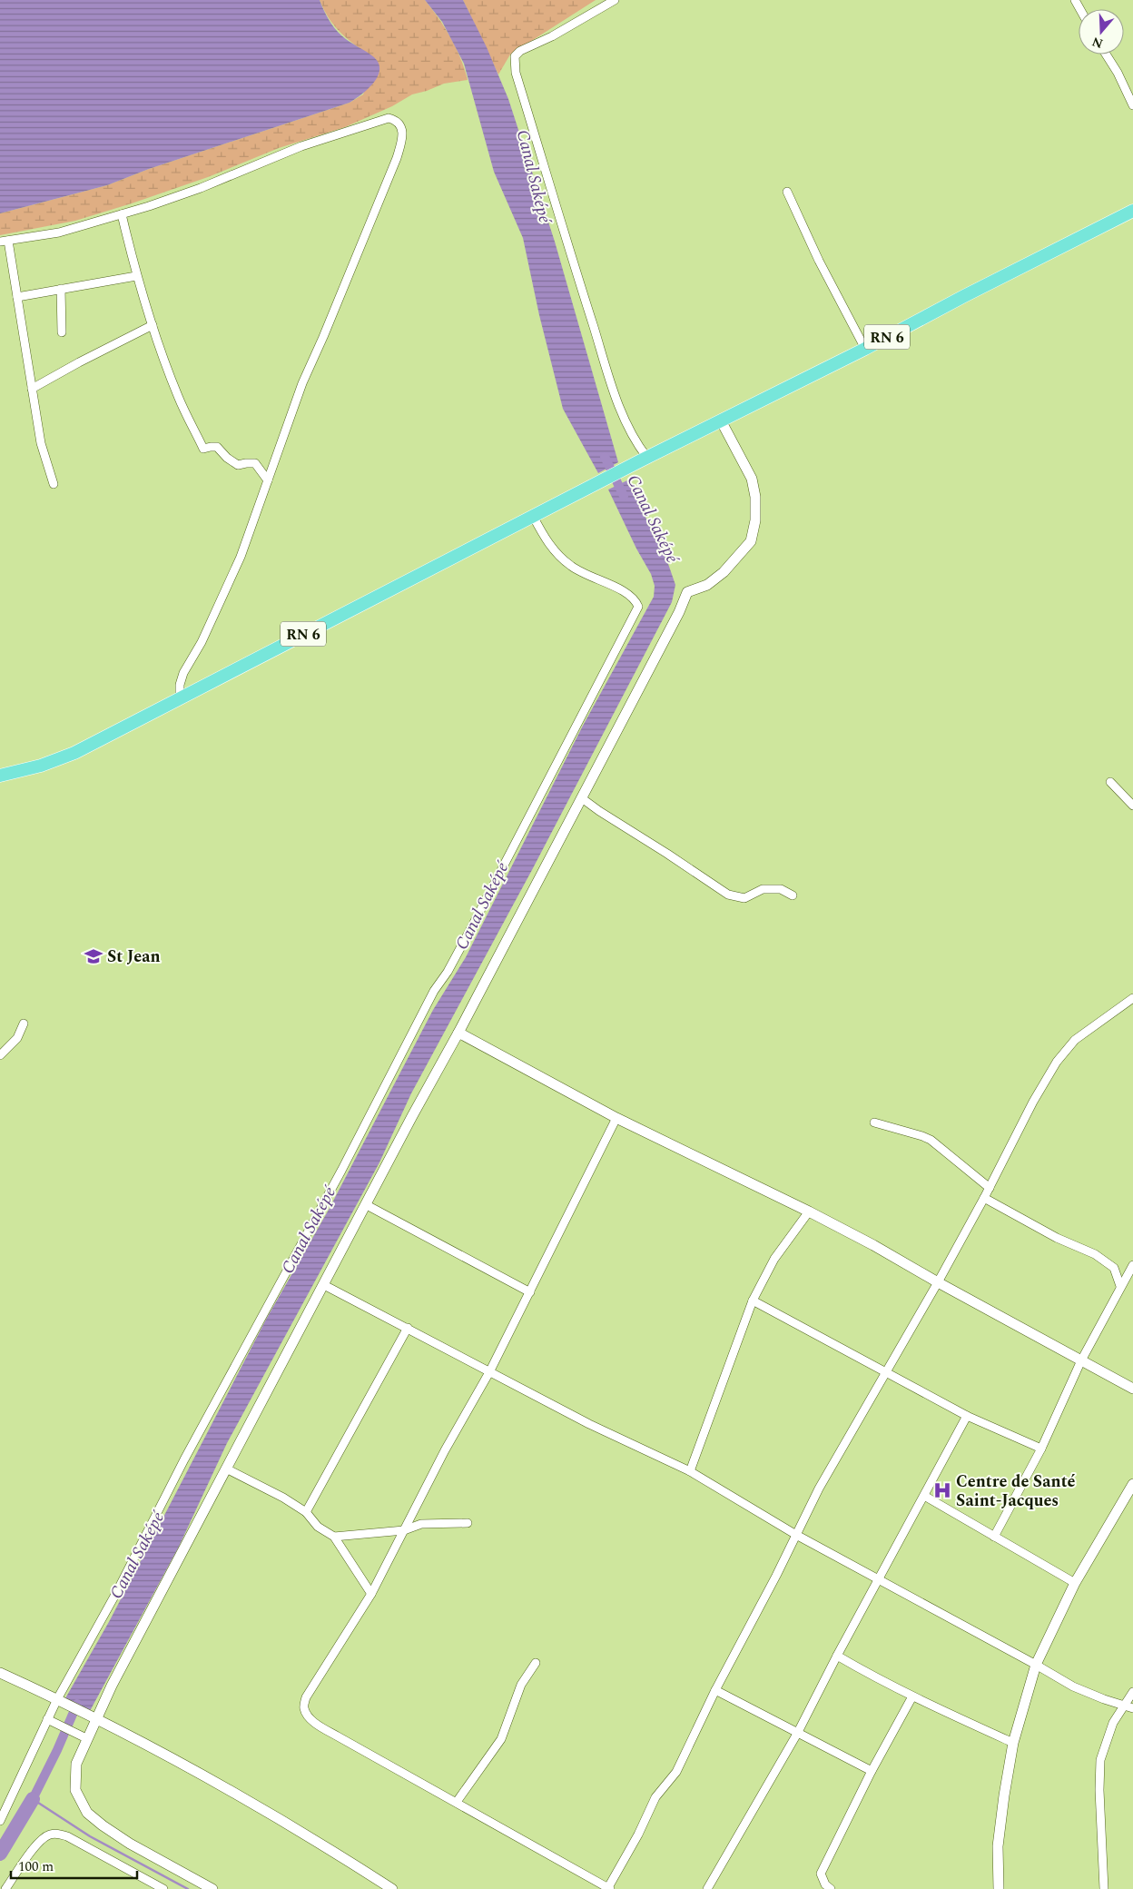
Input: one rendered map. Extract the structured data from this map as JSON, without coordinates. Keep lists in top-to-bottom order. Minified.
{"streets":{"main road":["RN 6"]},"water":["Canal Saképé"],"places":{"school or university":["St Jean"],"hospital":["Centre de Santé Saint-Jacques"]},"scale_bar":"100 m","north":"bottom"}
